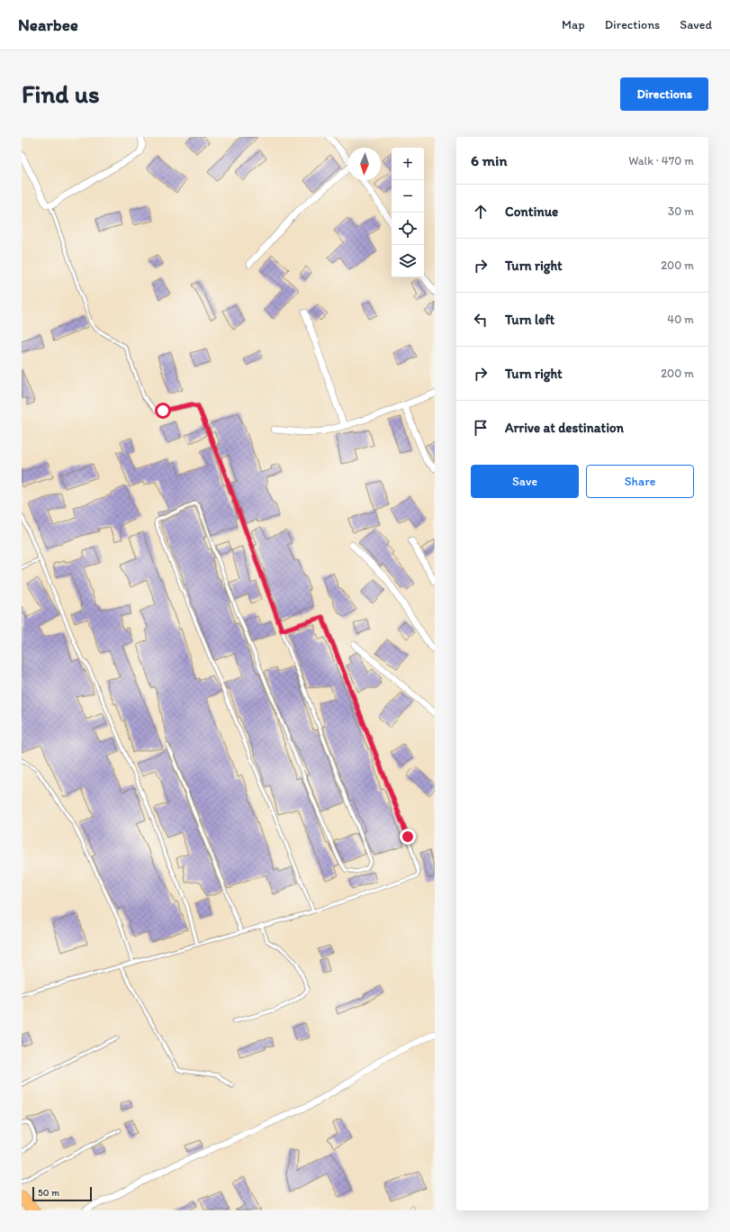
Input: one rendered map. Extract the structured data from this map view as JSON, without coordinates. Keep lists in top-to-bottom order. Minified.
{"scale_bar":"50 m","north":"bottom","page":{"header":"Nearbee","nav":["Map","Directions","Saved"],"buttons":["Directions",["Save","Share"]],"title":"Find us","heading":["6 min","Walk · 470 m"],"map_buttons":["+","−"],"list":[["Continue","30 m"],["Turn right","200 m"],["Turn left","40 m"],["Turn right","200 m"],"Arrive at destination"],"scale":"50 m"}}
